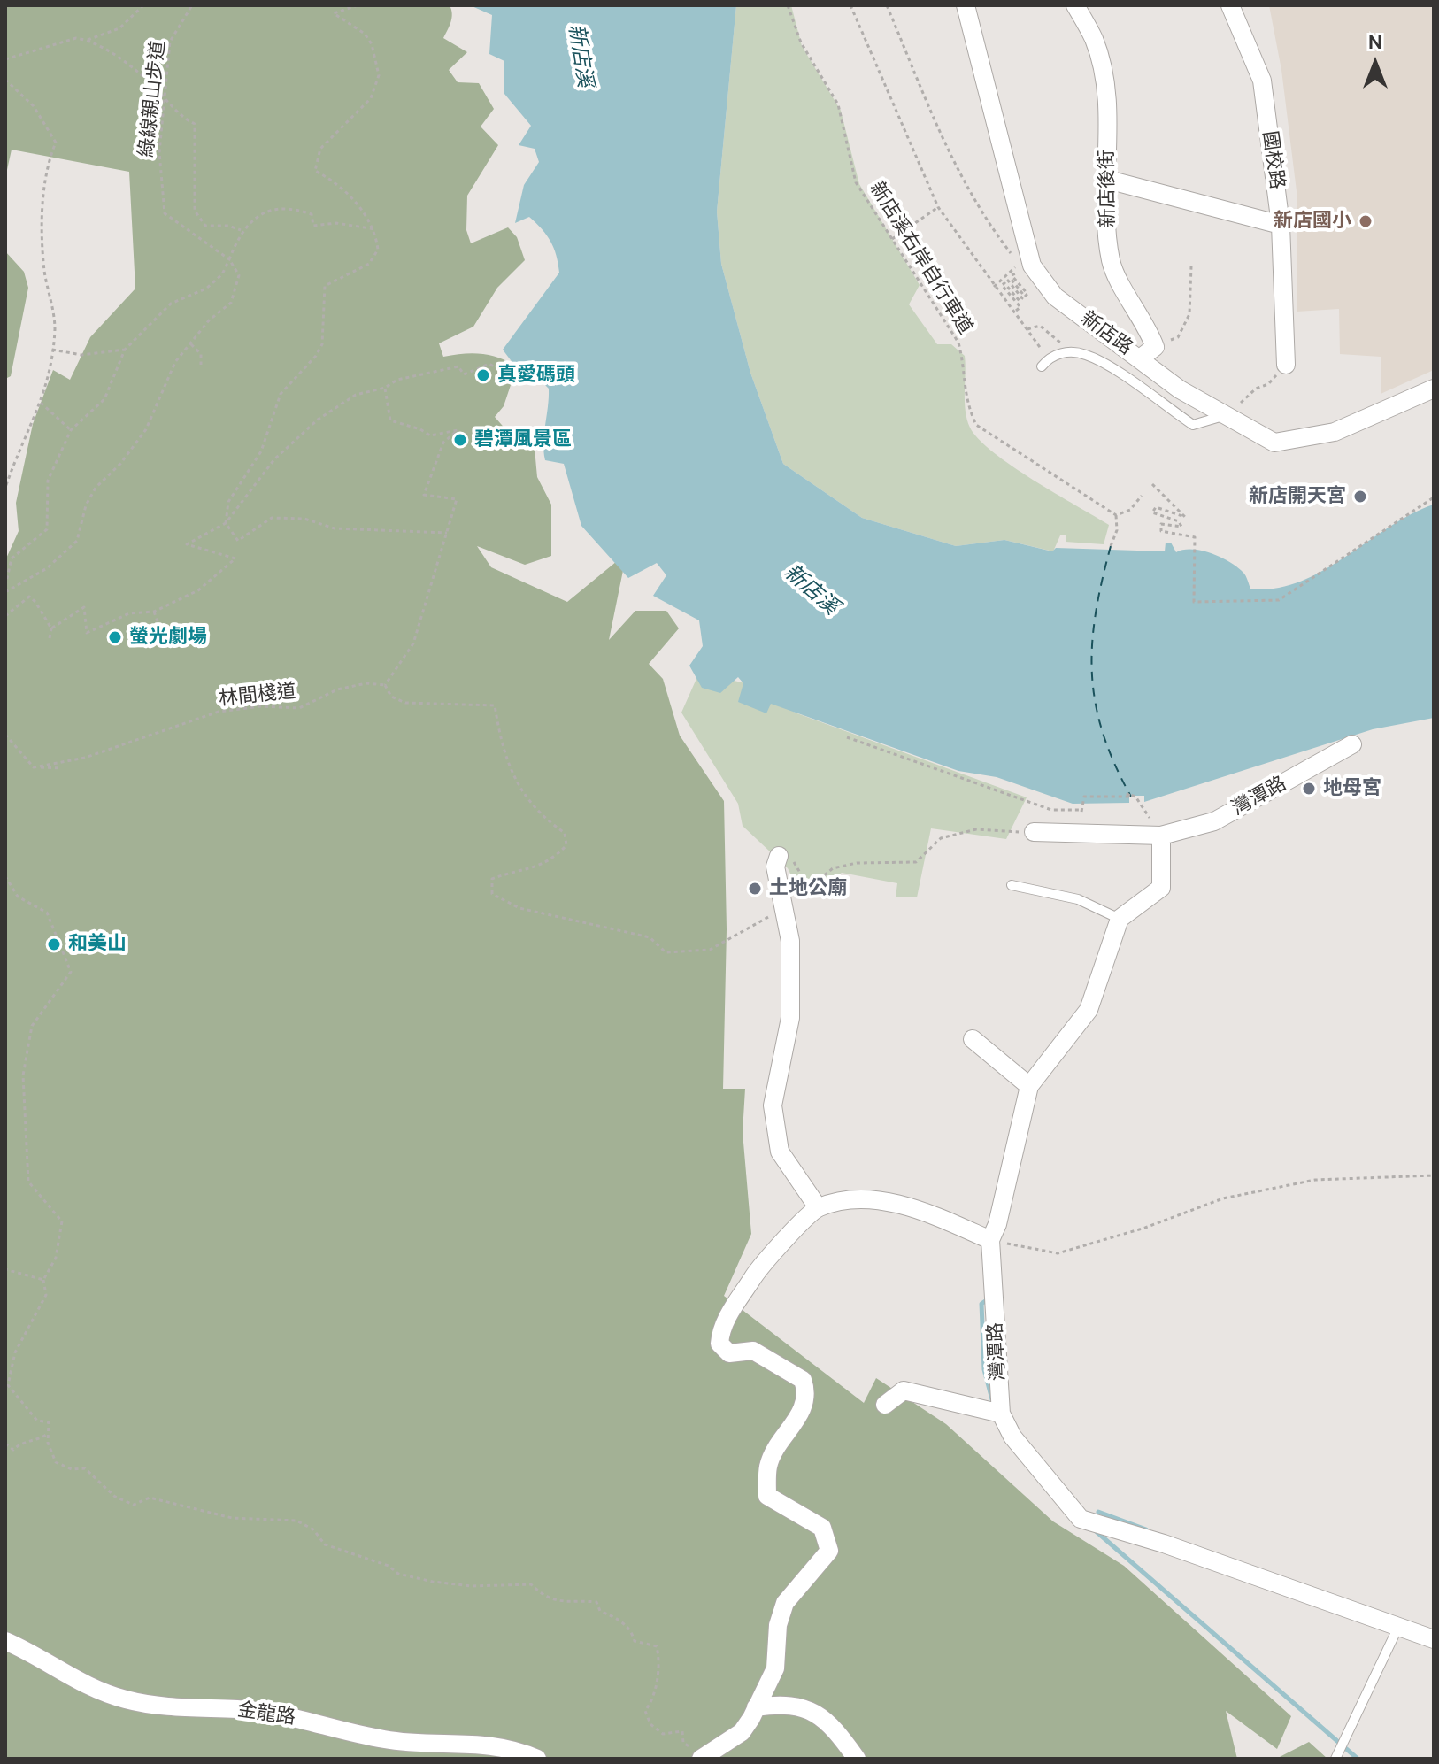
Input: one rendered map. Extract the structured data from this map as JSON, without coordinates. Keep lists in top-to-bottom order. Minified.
{"streets":{"street":["國校路","新店後街","新店路","灣潭路","金龍路"],"path":["綠線親山步道","新店溪右岸自行車道","林間棧道"]},"water":["新店溪"],"places":["新店國小","真愛碼頭","碧潭風景區","新店開天宮","螢光劇場","地母宮","土地公廟","和美山"],"north":"top"}
